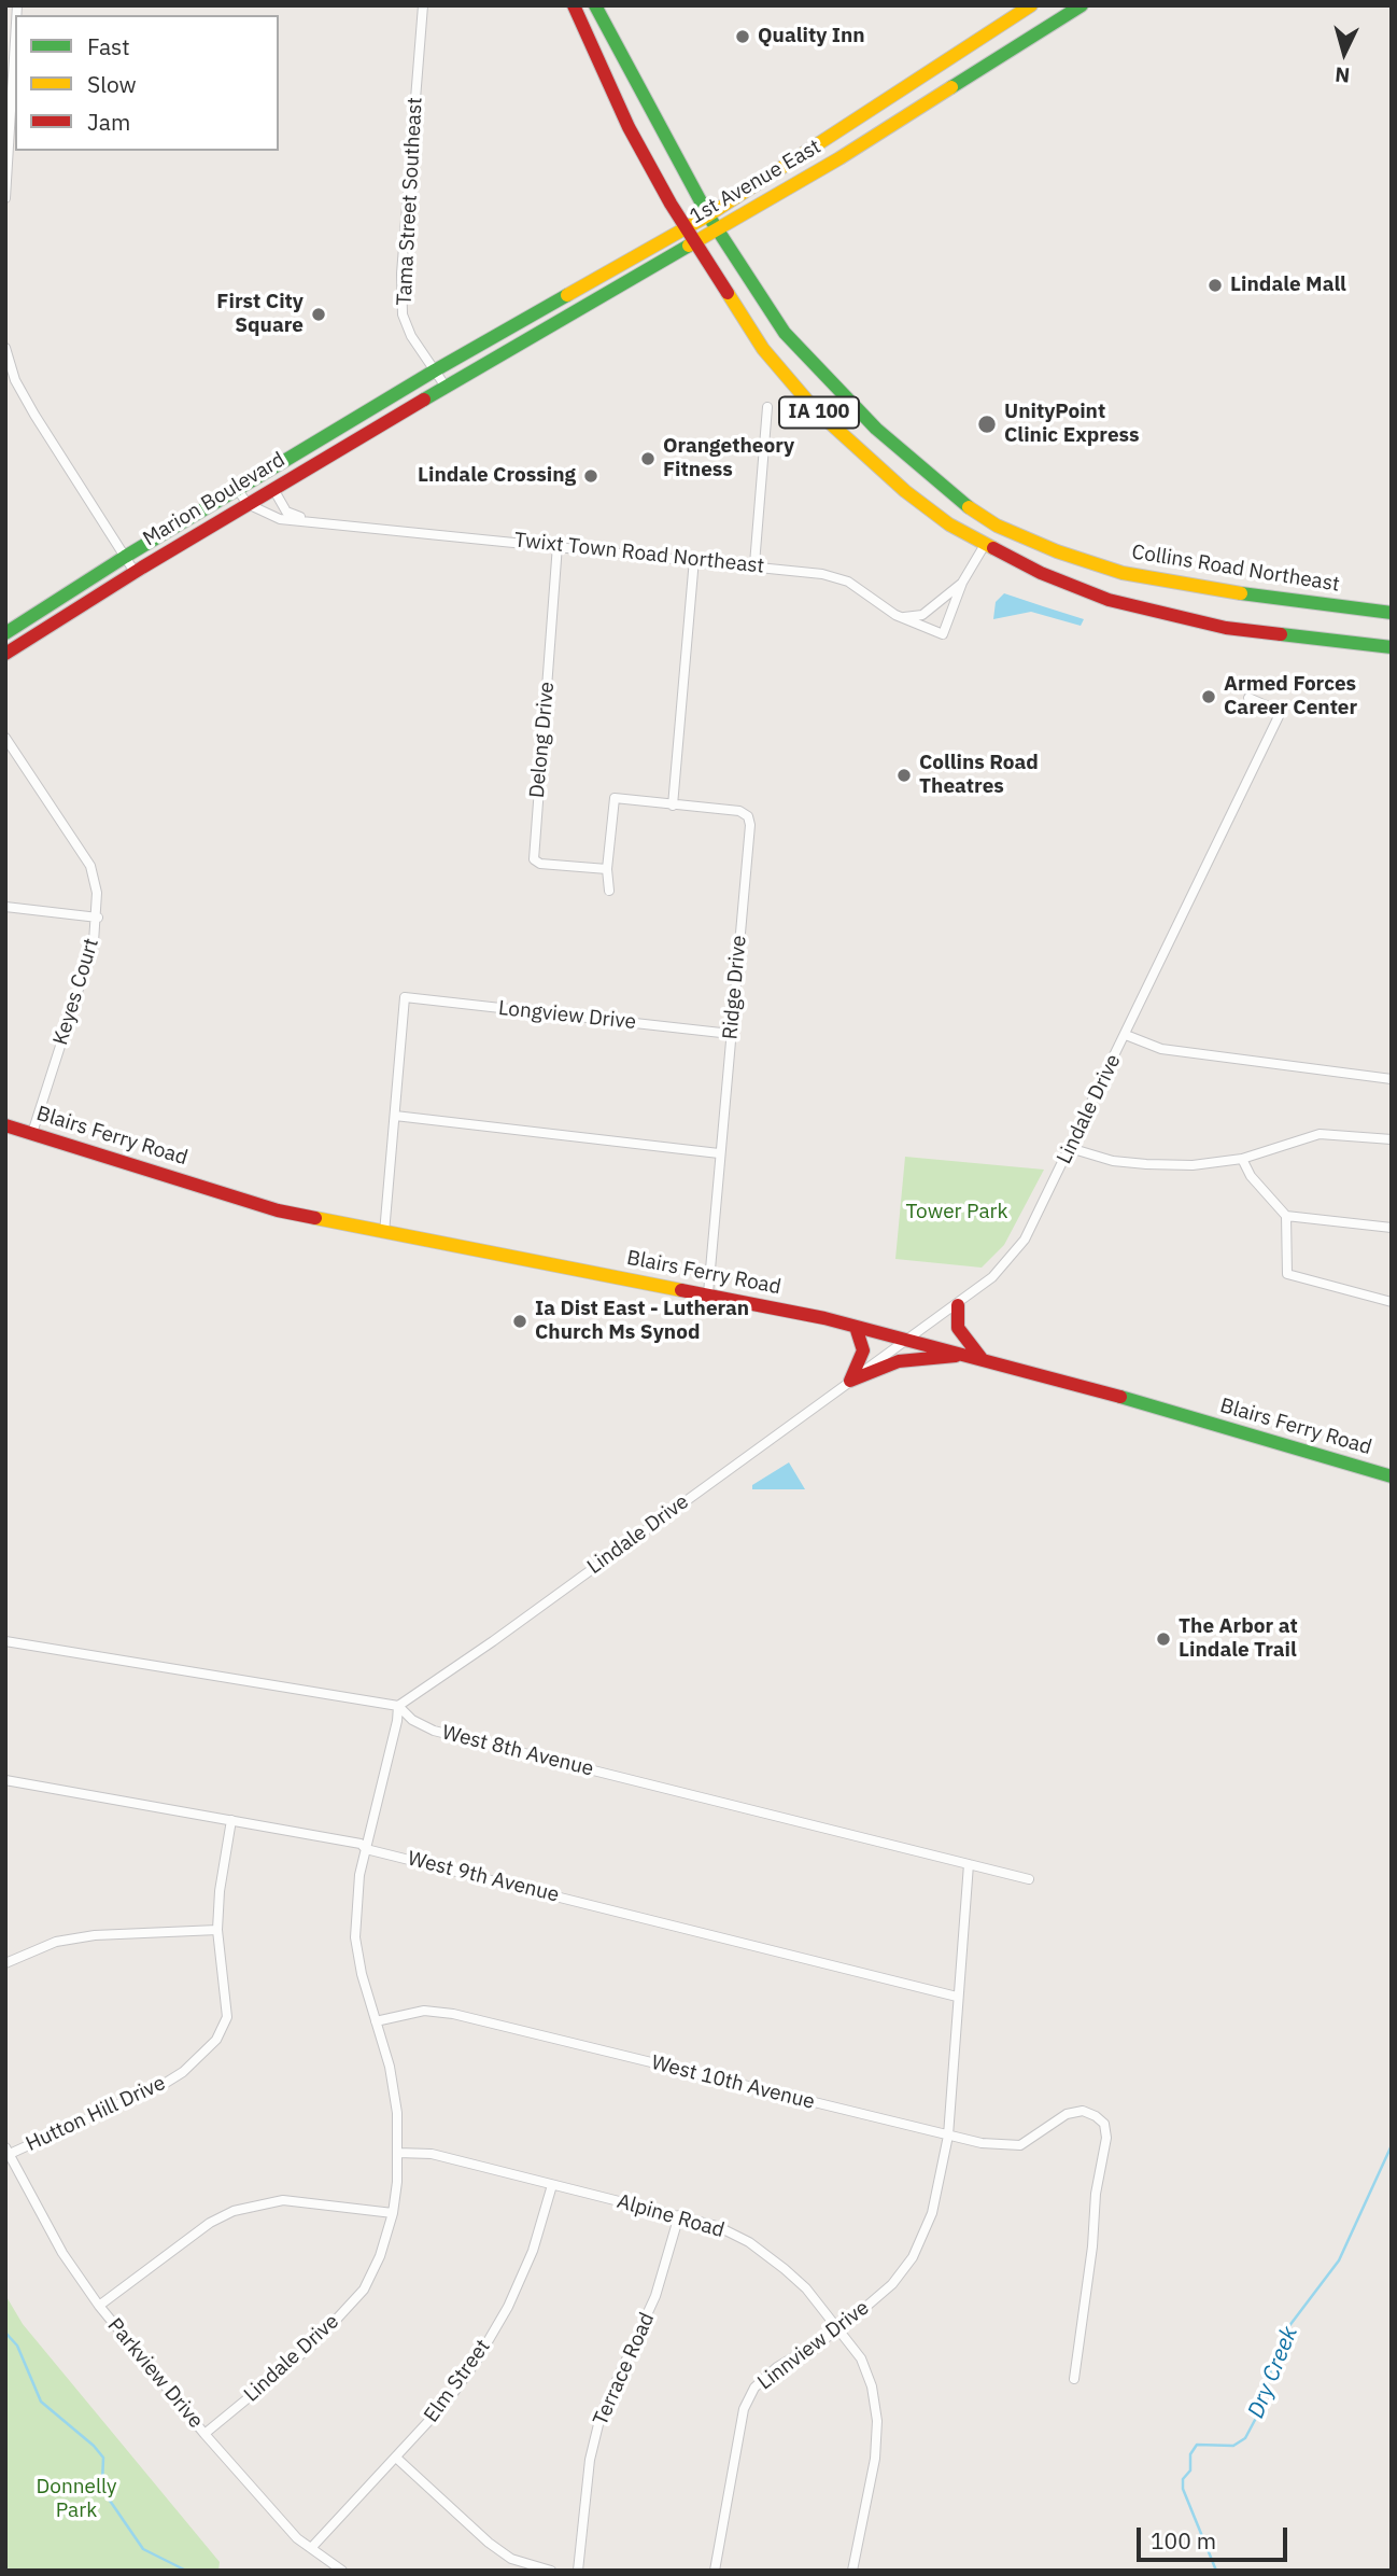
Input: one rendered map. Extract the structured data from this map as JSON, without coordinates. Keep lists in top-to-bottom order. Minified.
{"streets":{"main road":["1st Avenue East","IA 100","Marion Boulevard","Collins Road Northeast","Blairs Ferry Road"],"street":["Tama Street Southeast","Twixt Town Road Northeast","Delong Drive","Ridge Drive","Keyes Court","Longview Drive","Lindale Drive","West 8th Avenue","West 9th Avenue","West 10th Avenue","Hutton Hill Drive","Alpine Road","Linnview Drive","Terrace Road","Parkview Drive","Elm Street"]},"crossings":[["1st Avenue East","Tama Street Southeast"],["1st Avenue East","IA 100"],["1st Avenue East","Marion Boulevard"],["1st Avenue East","Collins Road Northeast"],["Tama Street Southeast","Marion Boulevard"],["IA 100","Twixt Town Road Northeast"],["IA 100","Collins Road Northeast"],["Marion Boulevard","Twixt Town Road Northeast"],["Twixt Town Road Northeast","Delong Drive"],["Delong Drive","Ridge Drive"],["Ridge Drive","Longview Drive"],["Ridge Drive","Blairs Ferry Road"],["Keyes Court","Blairs Ferry Road"],["Lindale Drive","Blairs Ferry Road"],["Lindale Drive","West 8th Avenue"],["Lindale Drive","West 9th Avenue"],["Lindale Drive","West 10th Avenue"],["Lindale Drive","Alpine Road"],["Lindale Drive","Parkview Drive"],["West 8th Avenue","Linnview Drive"],["West 9th Avenue","Hutton Hill Drive"],["West 9th Avenue","Linnview Drive"],["West 10th Avenue","Linnview Drive"],["Hutton Hill Drive","Parkview Drive"],["Alpine Road","Linnview Drive"],["Alpine Road","Terrace Road"],["Alpine Road","Elm Street"],["Parkview Drive","Elm Street"]],"water":["Dry Creek"],"parks":["Tower Park","Donnelly Park"],"places":["Quality Inn","Lindale Mall","First City Square","UnityPoint Clinic Express","Orangetheory Fitness","Lindale Crossing","Armed Forces Career Center","Collins Road Theatres","Ia Dist East - Lutheran Church Ms Synod","The Arbor at Lindale Trail"],"legend":["Fast","Slow","Jam"],"scale_bar":"100 m","north":"bottom"}
